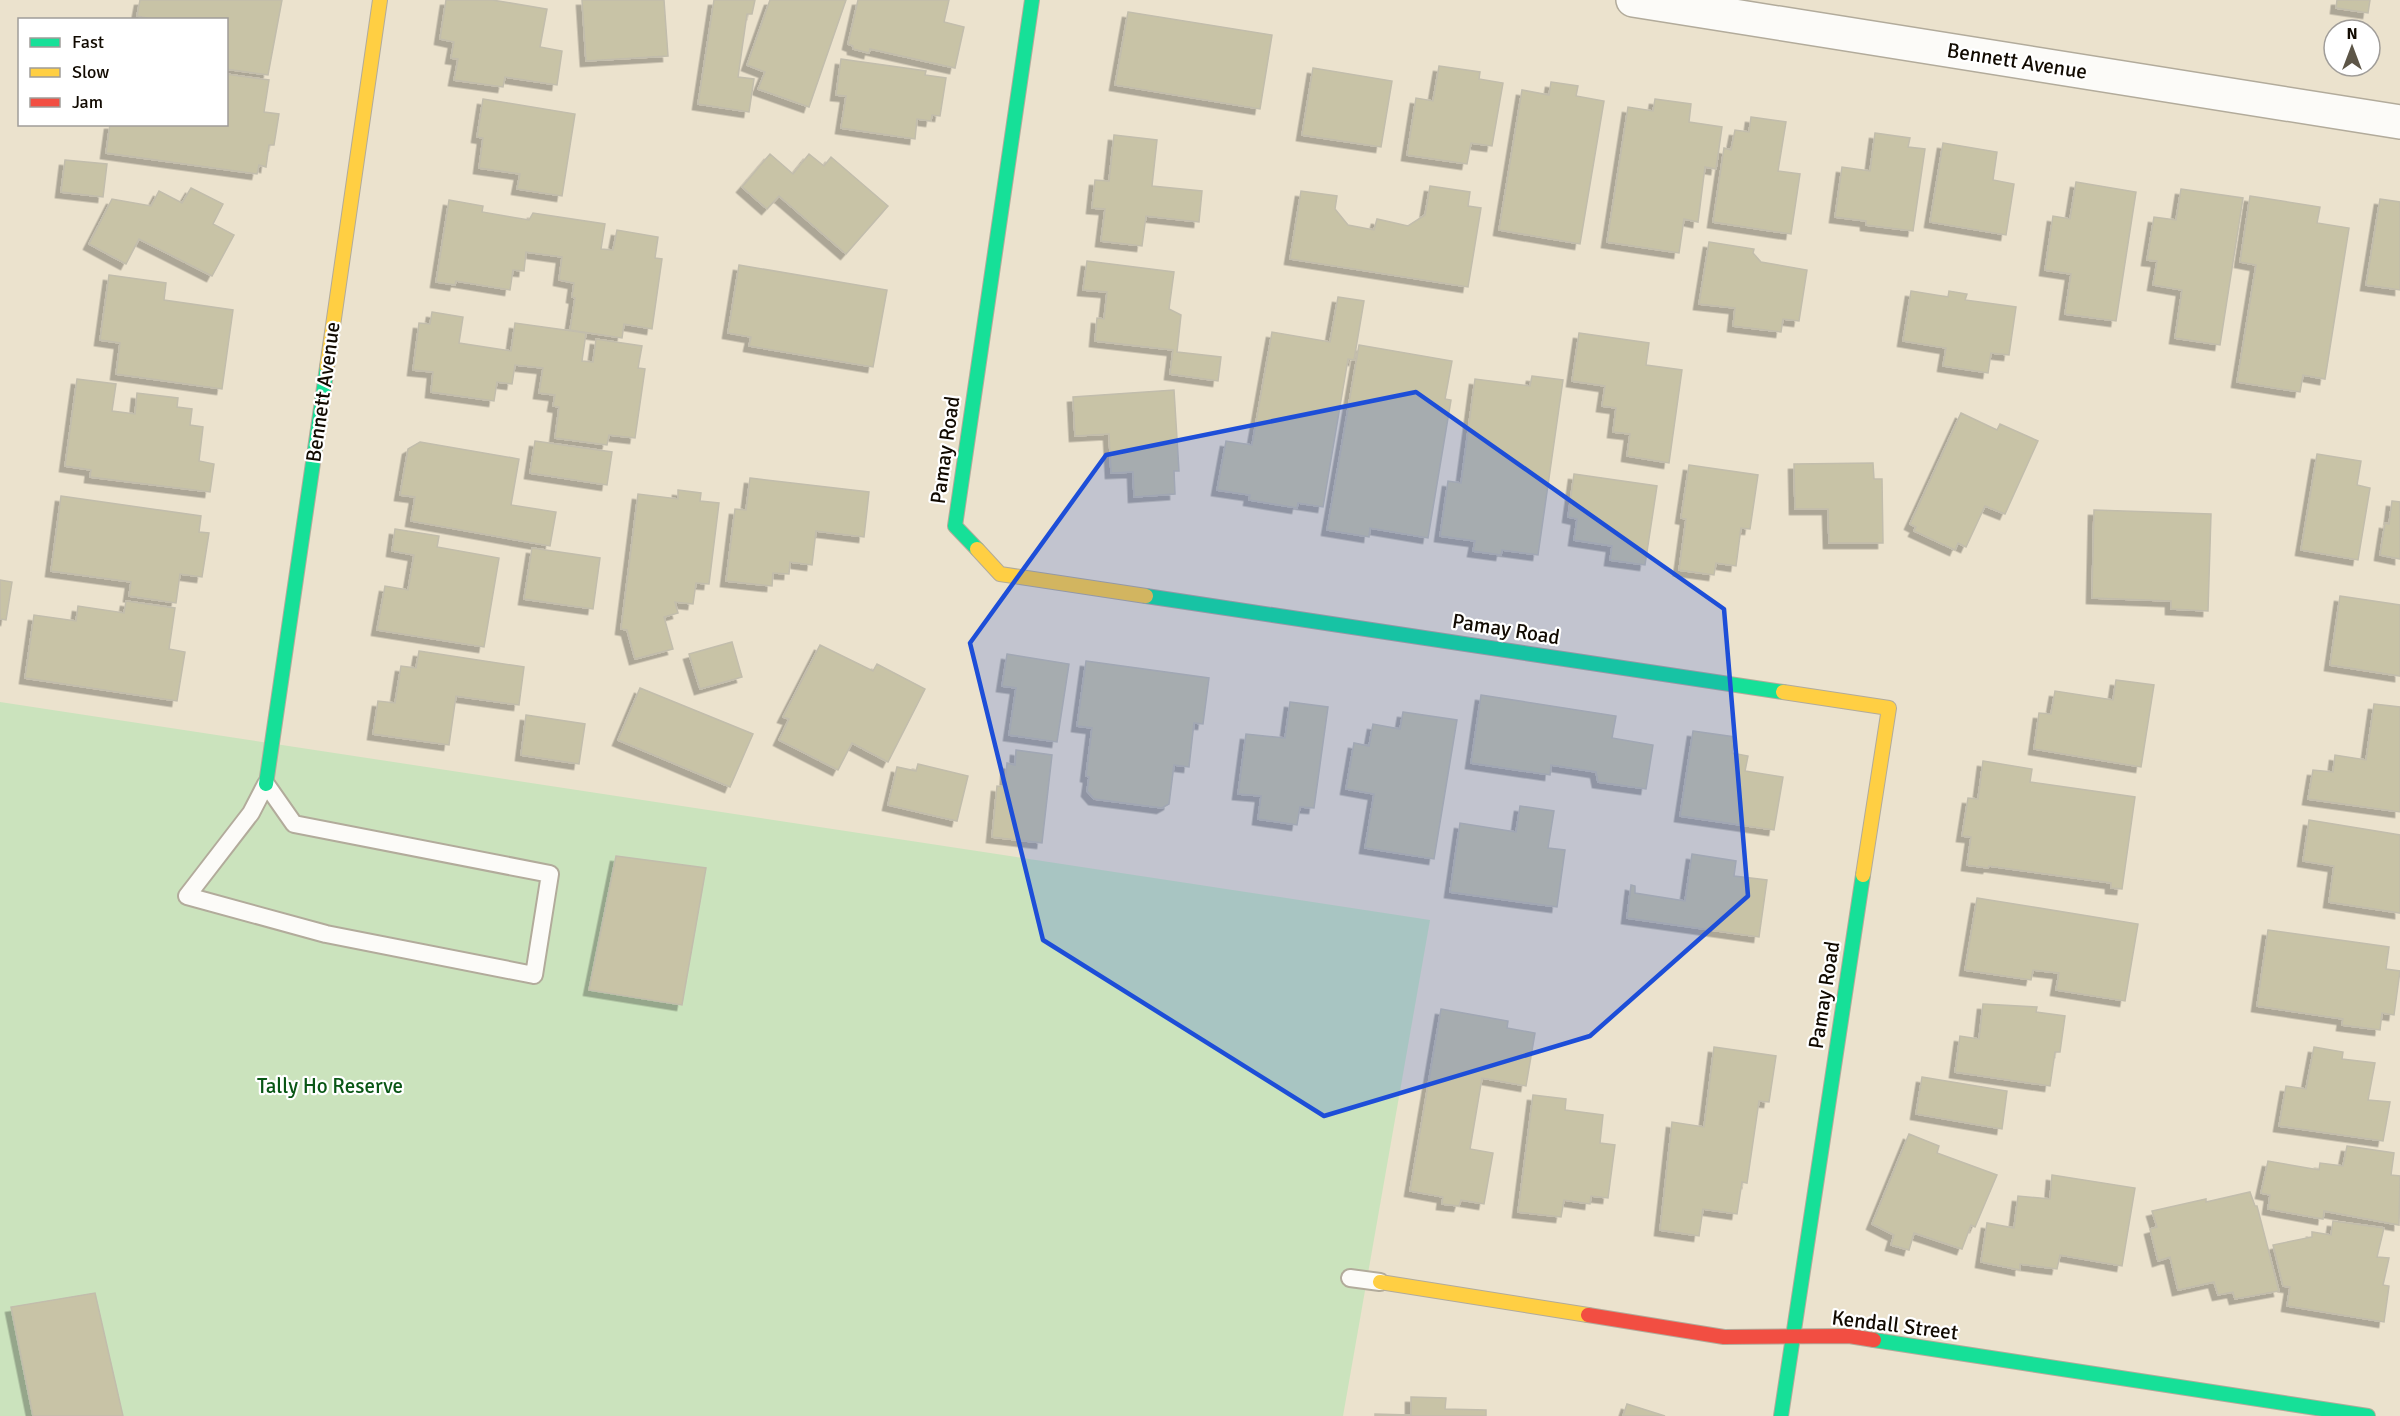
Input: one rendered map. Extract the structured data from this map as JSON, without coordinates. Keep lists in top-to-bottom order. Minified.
{"streets":{"street":["Bennett Avenue","Pamay Road","Kendall Street"]},"crossings":[["Pamay Road","Kendall Street"]],"parks":["Tally Ho Reserve"],"legend":["Fast","Slow","Jam"],"north":"top"}
